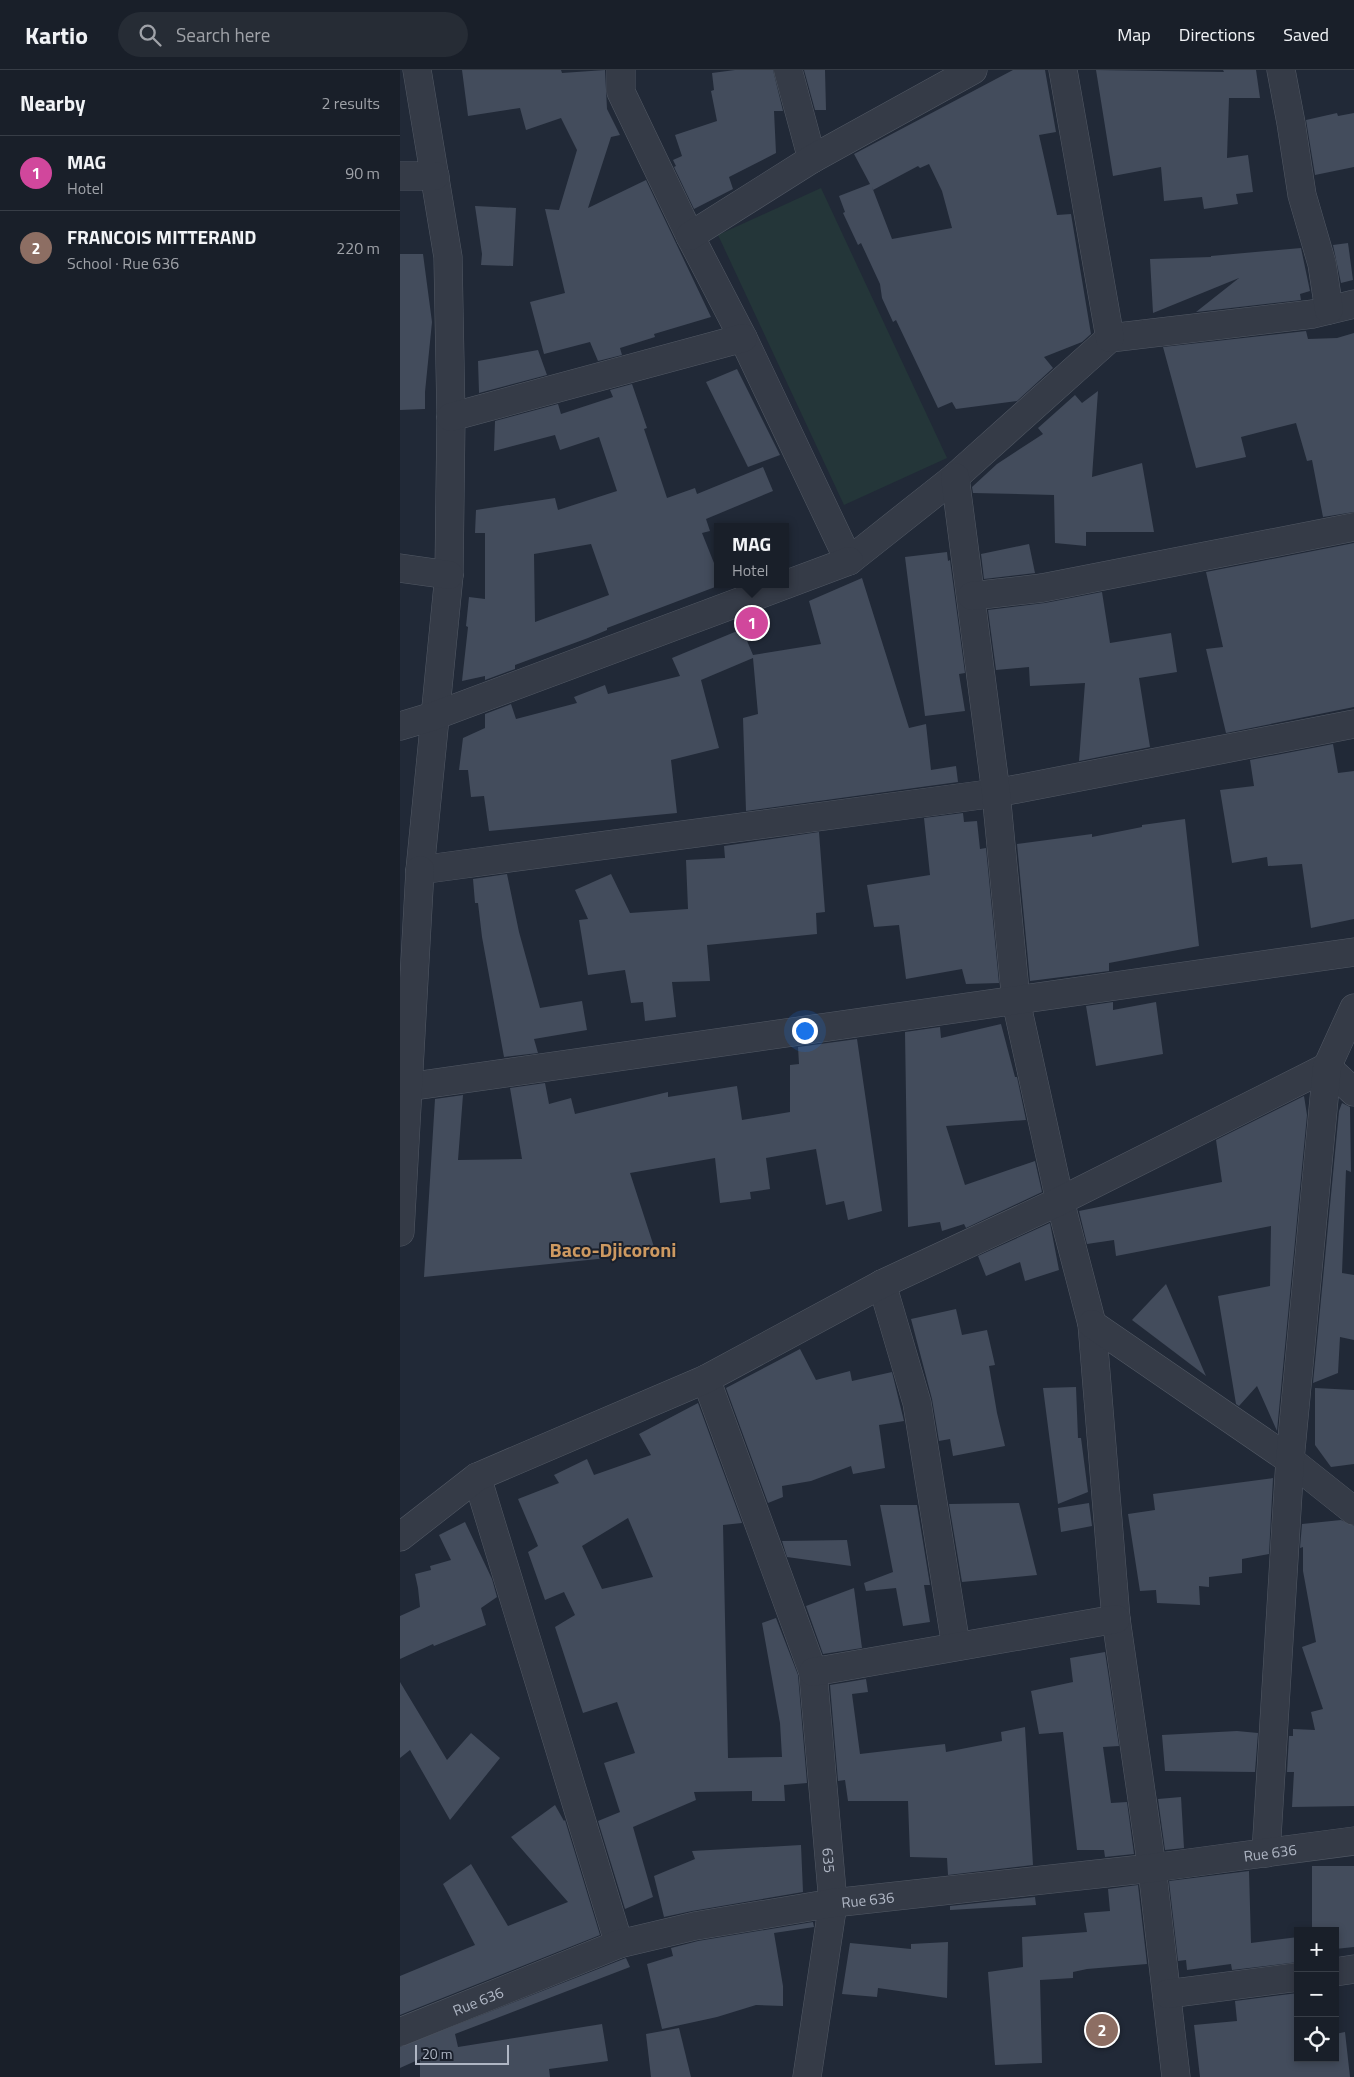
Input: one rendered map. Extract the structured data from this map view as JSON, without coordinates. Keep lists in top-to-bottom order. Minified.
{"streets":{"street":["Rue 636","635"]},"crossings":[["Rue 636","635"]],"districts":["Baco-Djicoroni"],"scale_bar":"20 m","page":{"header":"Kartio","search":"Search here","nav":["Map","Directions","Saved"],"heading":["Nearby","2 results"],"list":[{"mark":"1","name":"MAG","note":"Hotel","value":"90 m"},{"mark":"2","name":"FRANCOIS MITTERAND","note":"School · Rue 636","value":"220 m"}],"popup":["MAG","Hotel"],"pins":["1","2"],"map_buttons":["+","−"],"scale":"20 m"}}
